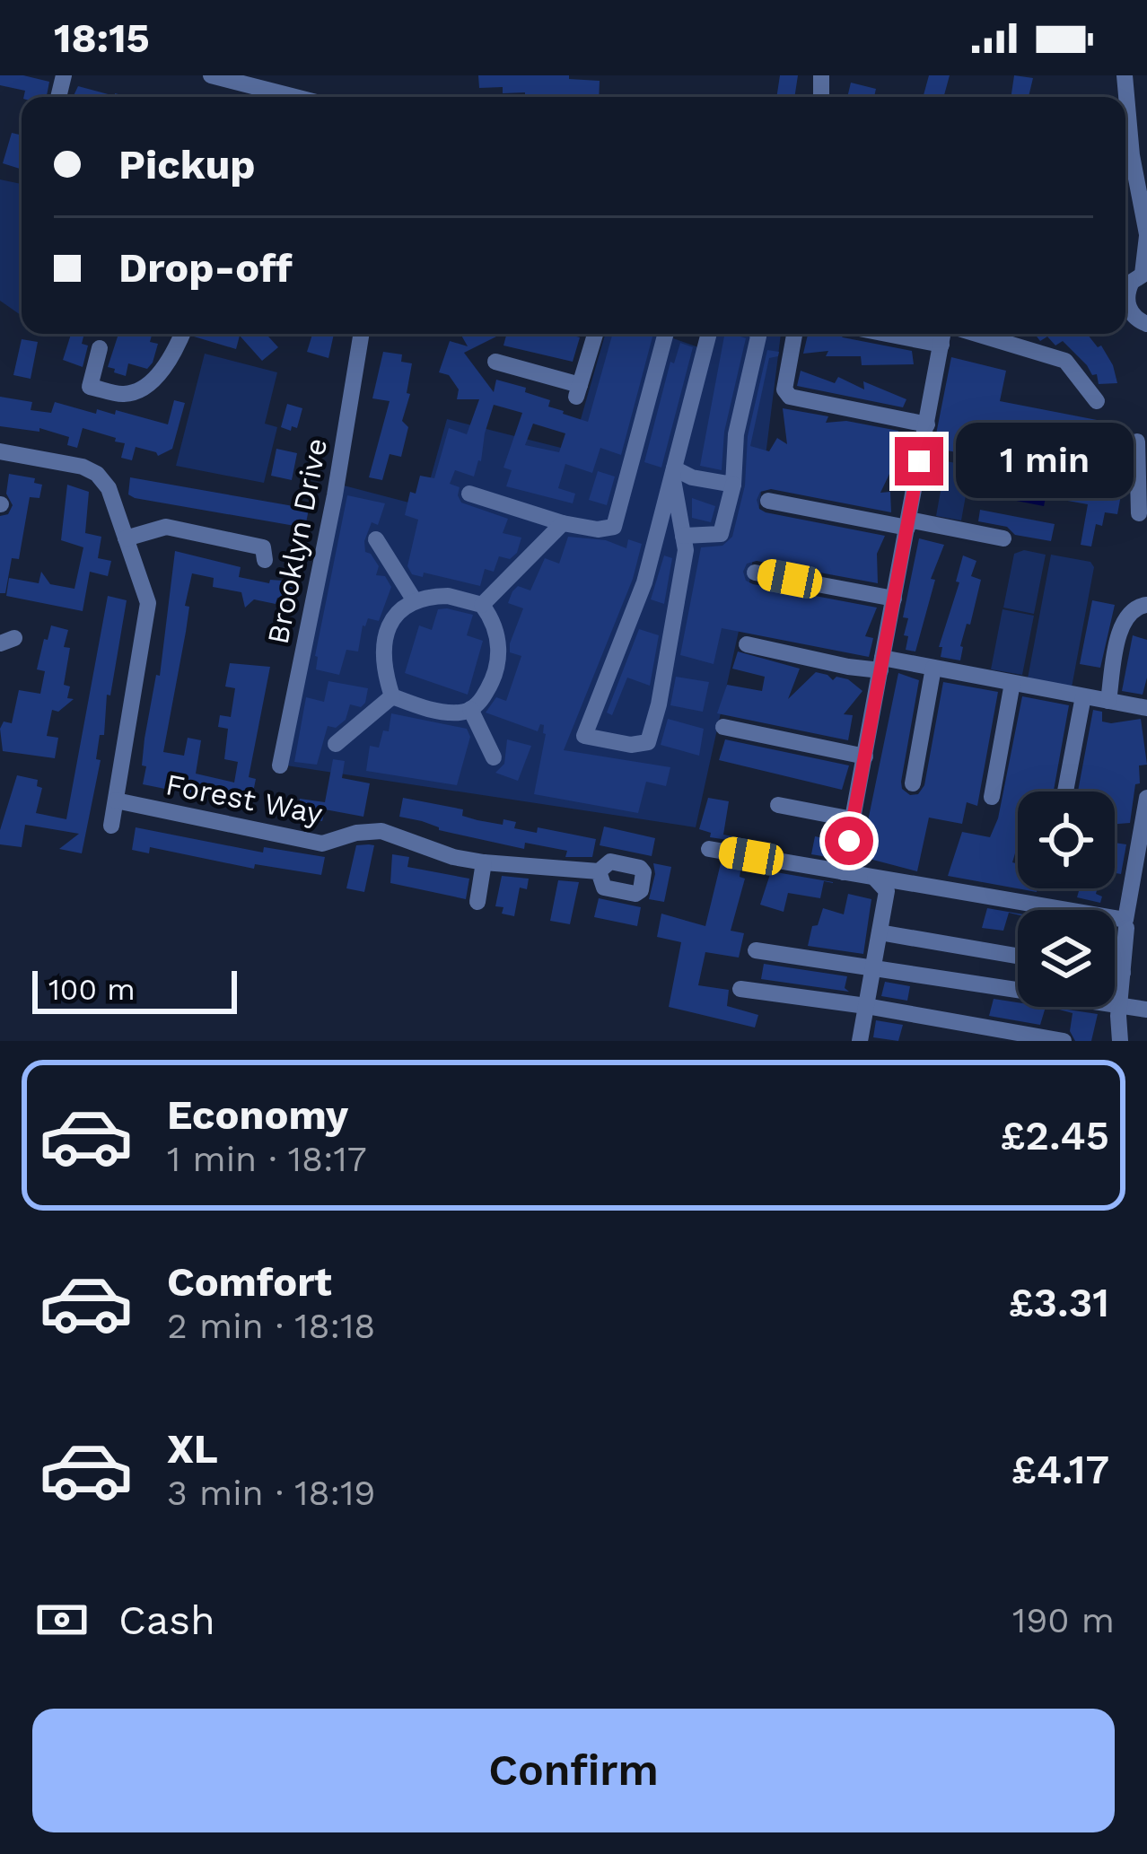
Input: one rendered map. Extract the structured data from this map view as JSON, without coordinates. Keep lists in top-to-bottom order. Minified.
{"streets":{"street":["Brooklyn Drive","Forest Way"]},"scale_bar":"100 m","page":{"status":"18:15","banner":["Pickup","Drop-off"],"bubble":"1 min","scale":"100 m","list":[{"name":"Economy","note":"1 min · 18:17","value":"£2.45"},{"name":"Comfort","note":"2 min · 18:18","value":"£3.31"},{"name":"XL","note":"3 min · 18:19","value":"£4.17"}],"pay":["Cash","190 m"],"buttons":"Confirm"}}
